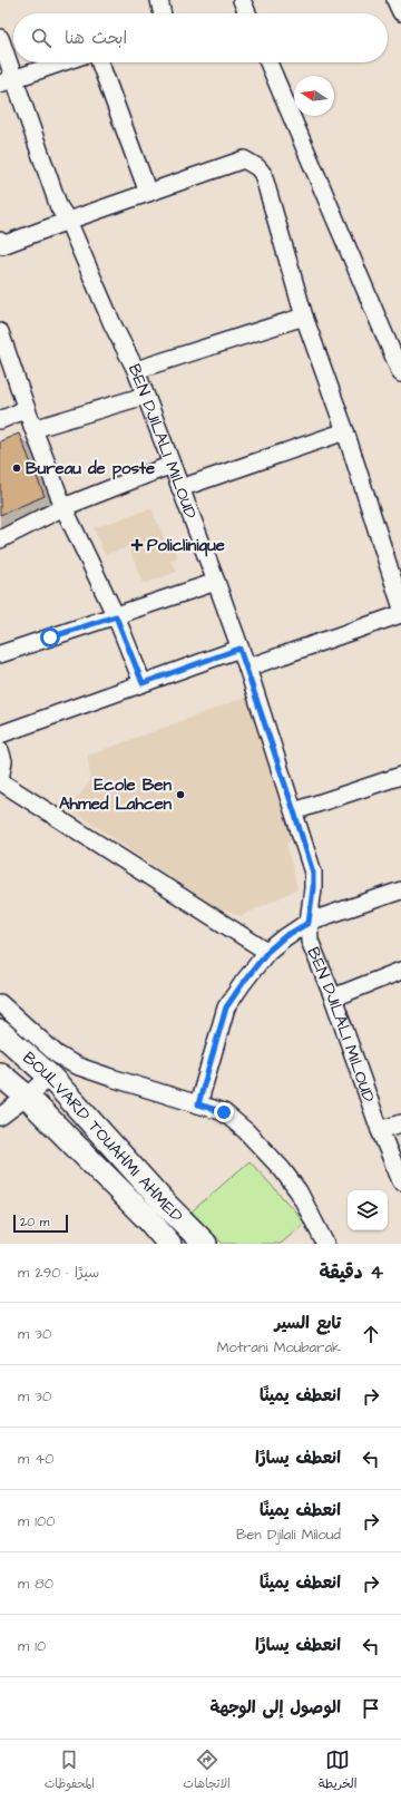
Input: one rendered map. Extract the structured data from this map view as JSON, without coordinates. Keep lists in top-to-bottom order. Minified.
{"streets":{"main road":["BOULVARD TOUAHMI AHMED"],"street":["BEN DJILALI MILOUD"]},"places":{"other":["Bureau de poste","Ecole Ben Ahmed Lahcen"],"health":["Policlinique"]},"scale_bar":"20 m","north":"left","page":{"search":"ابحث هنا","scale":"20 m","heading":["4 دقيقة","سيرًا · 290 m"],"list":[["تابع السير","Motrani Moubarak","30 m"],["انعطف يمينًا","30 m"],["انعطف يسارًا","40 m"],["انعطف يمينًا","Ben Djilali Miloud","100 m"],["انعطف يمينًا","80 m"],["انعطف يسارًا","10 m"],"الوصول إلى الوجهة"],"nav":["الخريطة","الاتجاهات","المحفوظات"]}}
